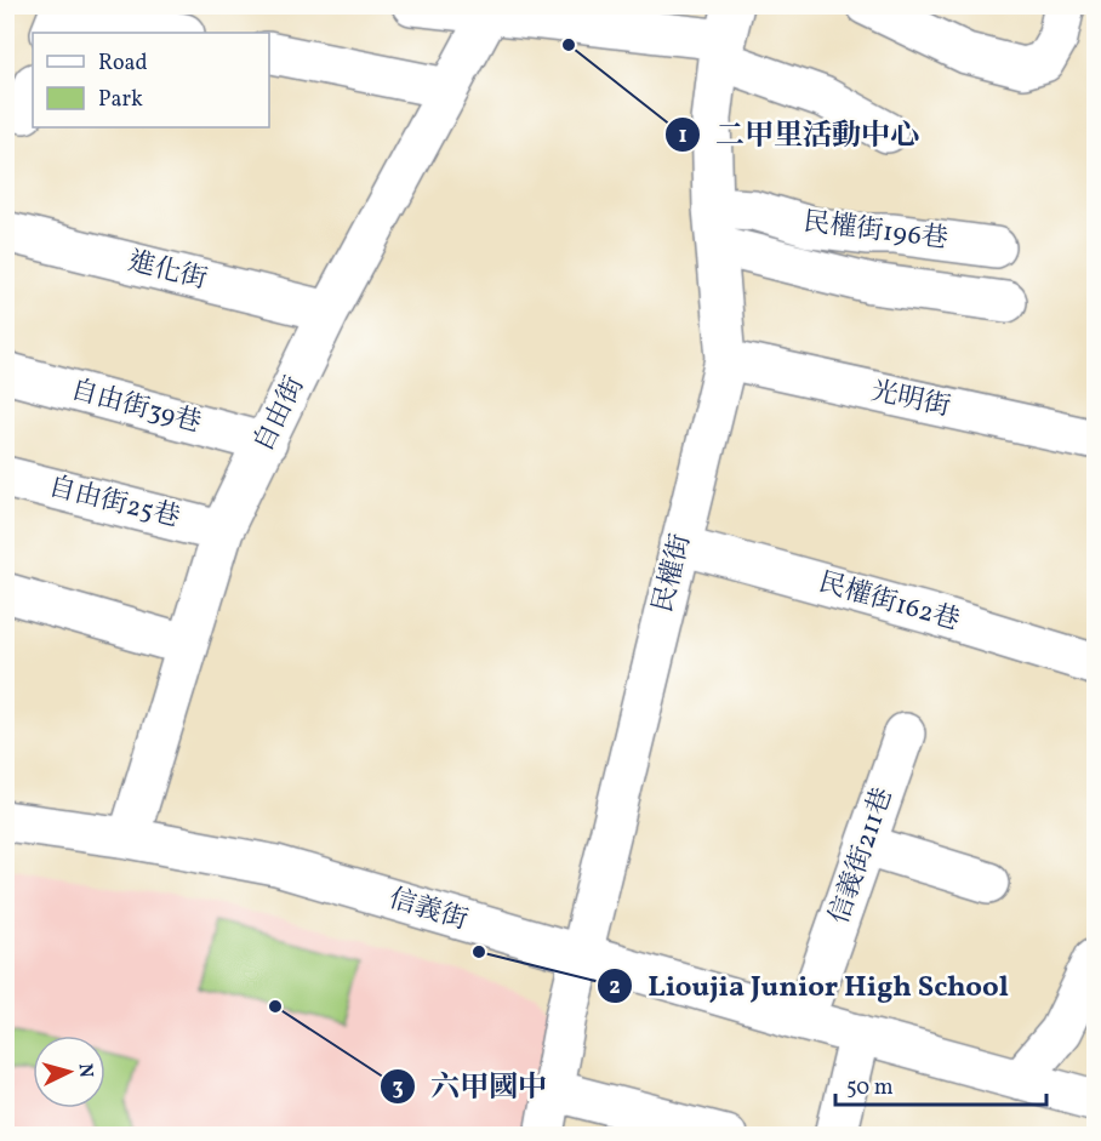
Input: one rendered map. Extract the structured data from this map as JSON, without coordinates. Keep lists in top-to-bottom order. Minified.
{"streets":{"street":["民權街196巷","進化街","光明街","自由街39巷","自由街","自由街25巷","民權街","民權街162巷","信義街211巷","信義街"]},"crossings":[["民權街196巷","民權街"],["進化街","自由街"],["光明街","民權街"],["自由街39巷","自由街"],["自由街","自由街25巷"],["自由街","信義街"],["民權街","民權街162巷"],["民權街","信義街"],["信義街211巷","信義街"]],"places":["二甲里活動中心","Lioujia Junior High School","六甲國中"],"legend":["Road","Park"],"scale_bar":"50 m","north":"right"}
